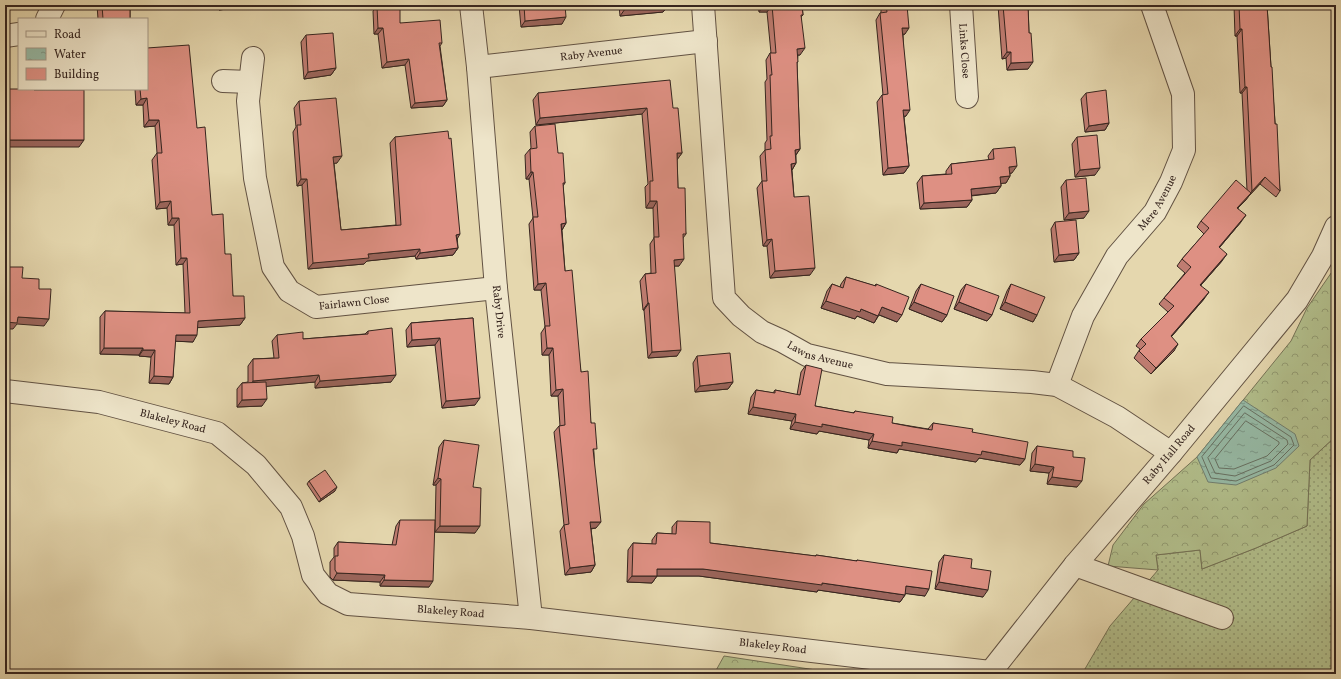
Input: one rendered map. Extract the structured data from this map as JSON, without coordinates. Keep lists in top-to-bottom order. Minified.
{"streets":{"street":["Links Close","Raby Avenue","Mere Avenue","Fairlawn Close","Raby Drive","Lawns Avenue","Blakeley Road","Raby Hall Road"]},"crossings":[["Raby Avenue","Raby Drive"],["Raby Avenue","Lawns Avenue"],["Mere Avenue","Lawns Avenue"],["Fairlawn Close","Raby Drive"],["Raby Drive","Blakeley Road"],["Lawns Avenue","Raby Hall Road"],["Blakeley Road","Raby Hall Road"]],"legend":["Road","Water","Building"]}
